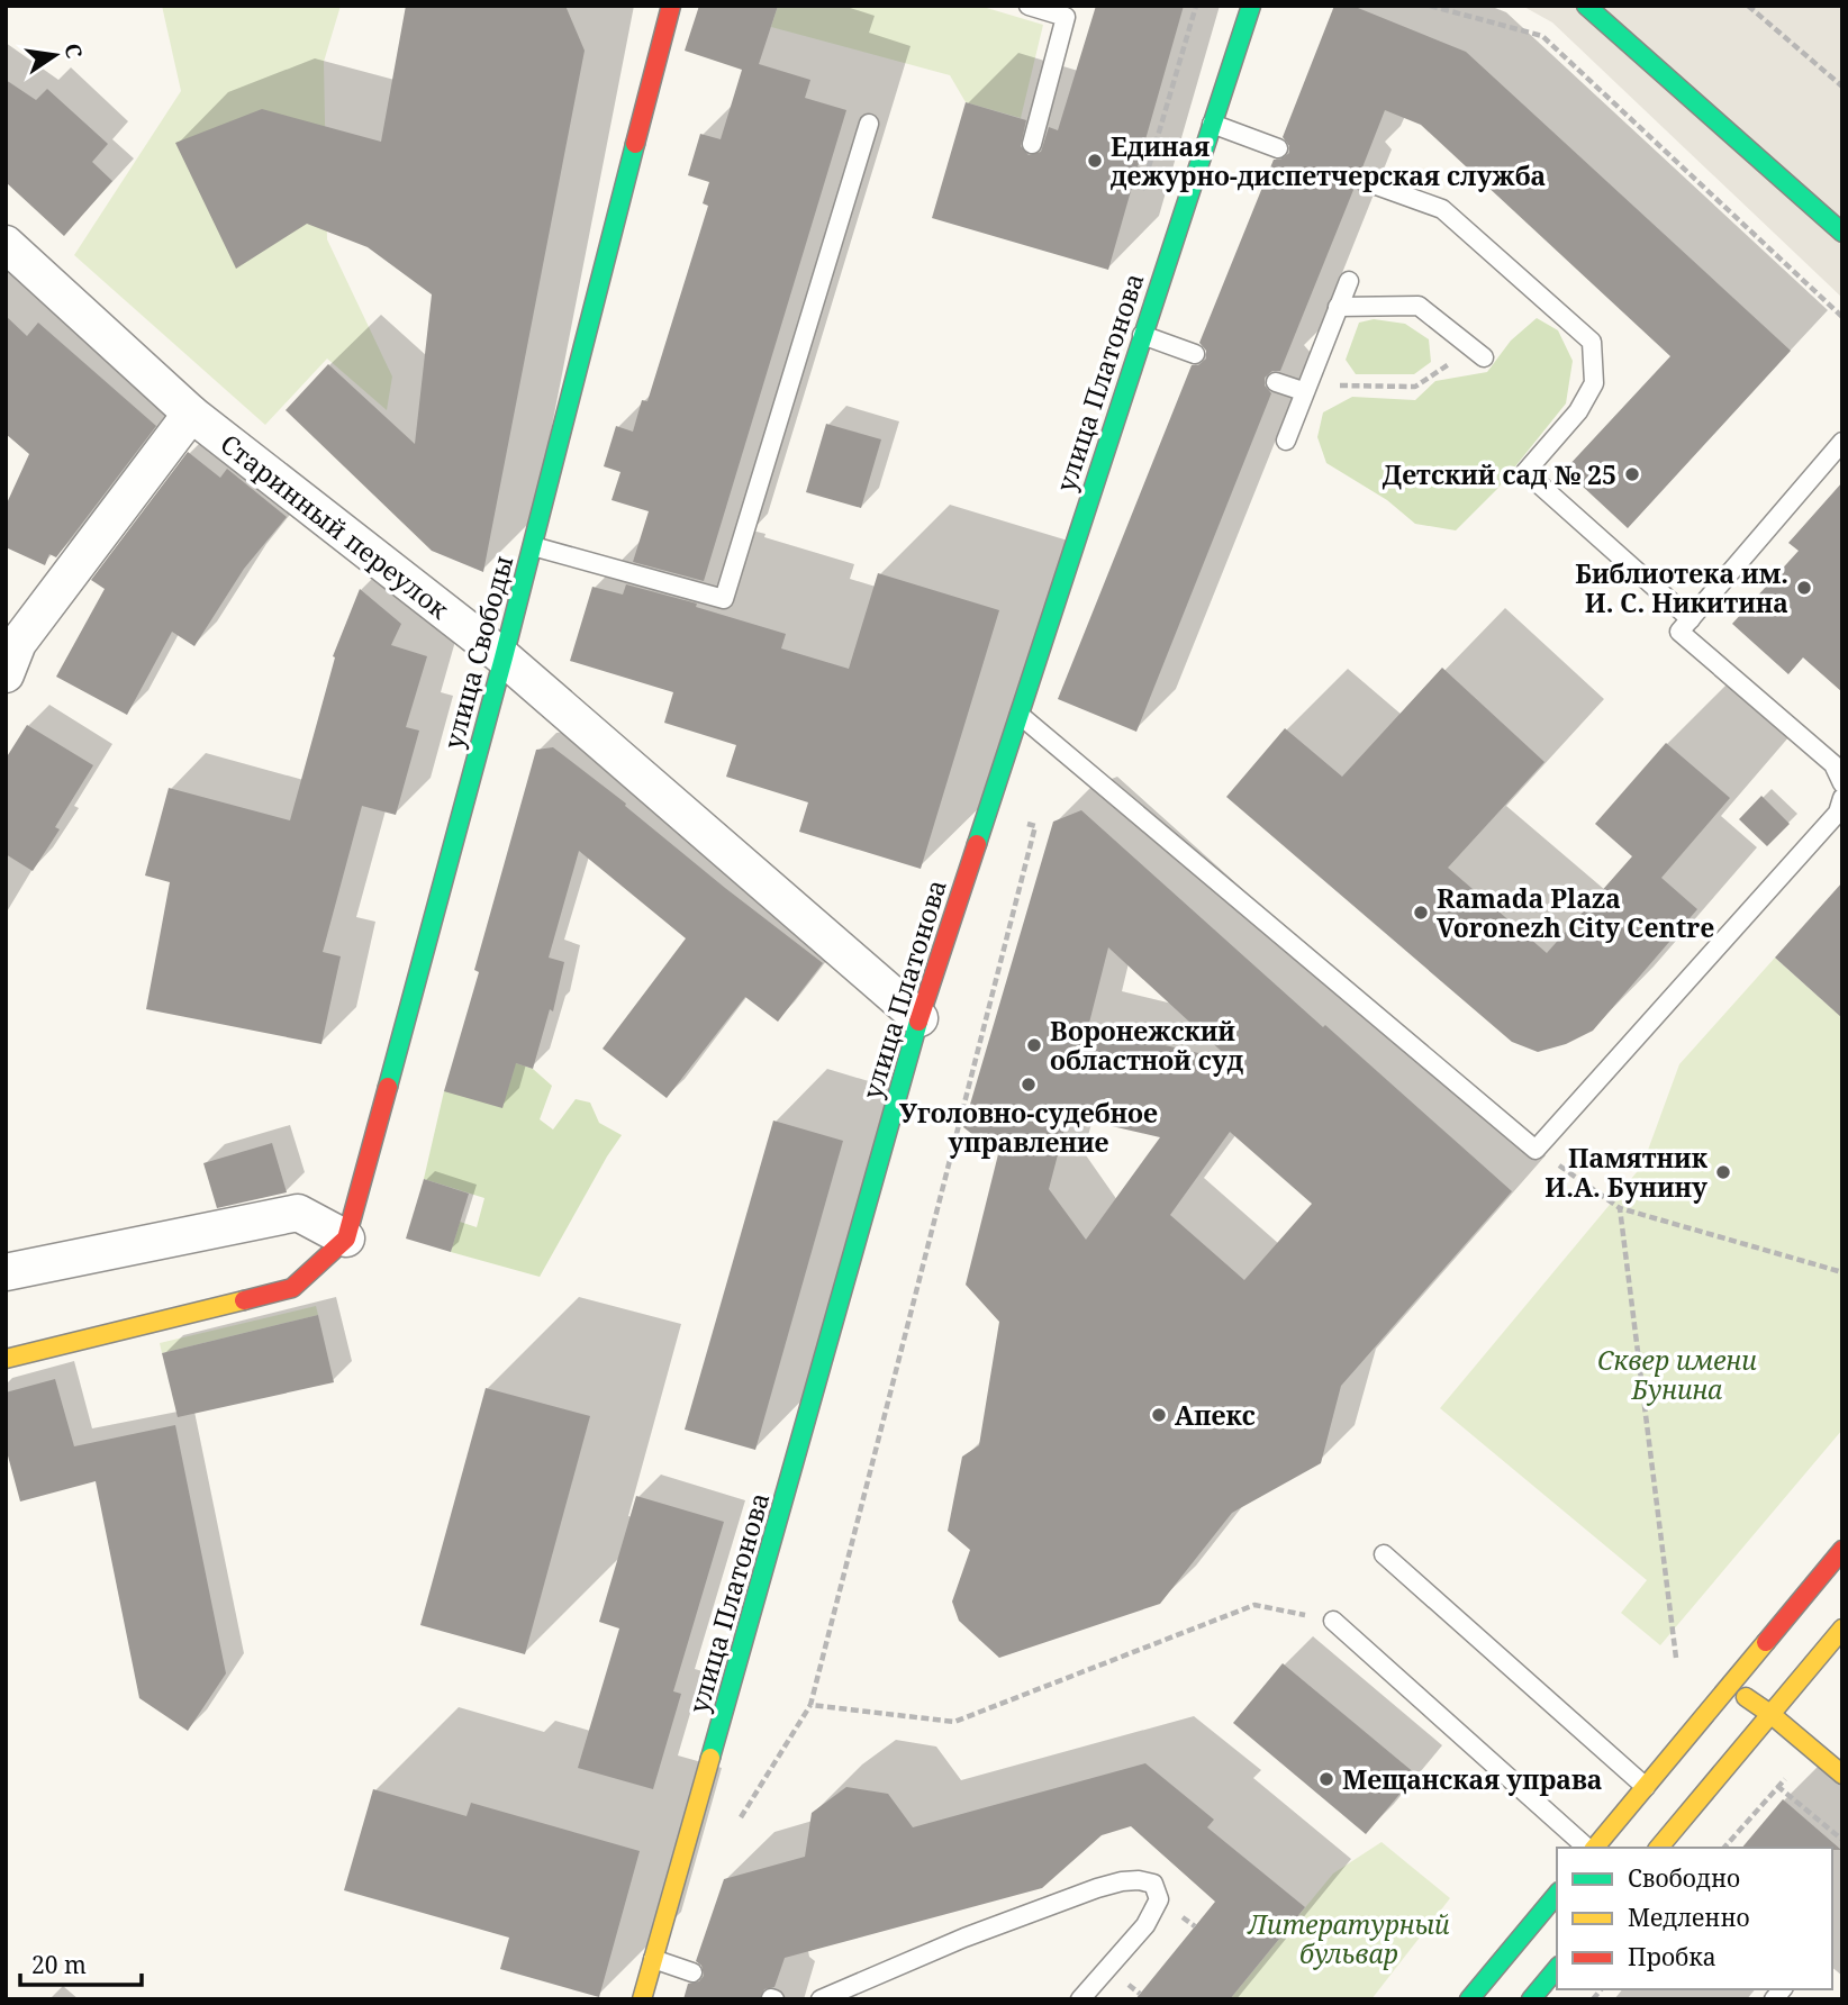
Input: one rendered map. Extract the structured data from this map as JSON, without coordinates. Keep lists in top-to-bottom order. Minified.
{"streets":{"street":["улица Платонова","Старинный переулок","улица Свободы"]},"crossings":[["улица Платонова","Старинный переулок"],["Старинный переулок","улица Свободы"]],"parks":["Cквер имени Бунина","Литературный бульвар"],"places":["Единая дежурно-диспетчерская служба","Детский сад № 25","Библиотека им. И. С. Никитина","Ramada Plaza Voronezh City Centre","Воронежский областной суд","Уголовно-судебное управление","Памятник И.А. Бунину","Апекс","Мещанская управа"],"legend":["Свободно","Медленно","Пробка"],"scale_bar":"20 m","north":"right"}
